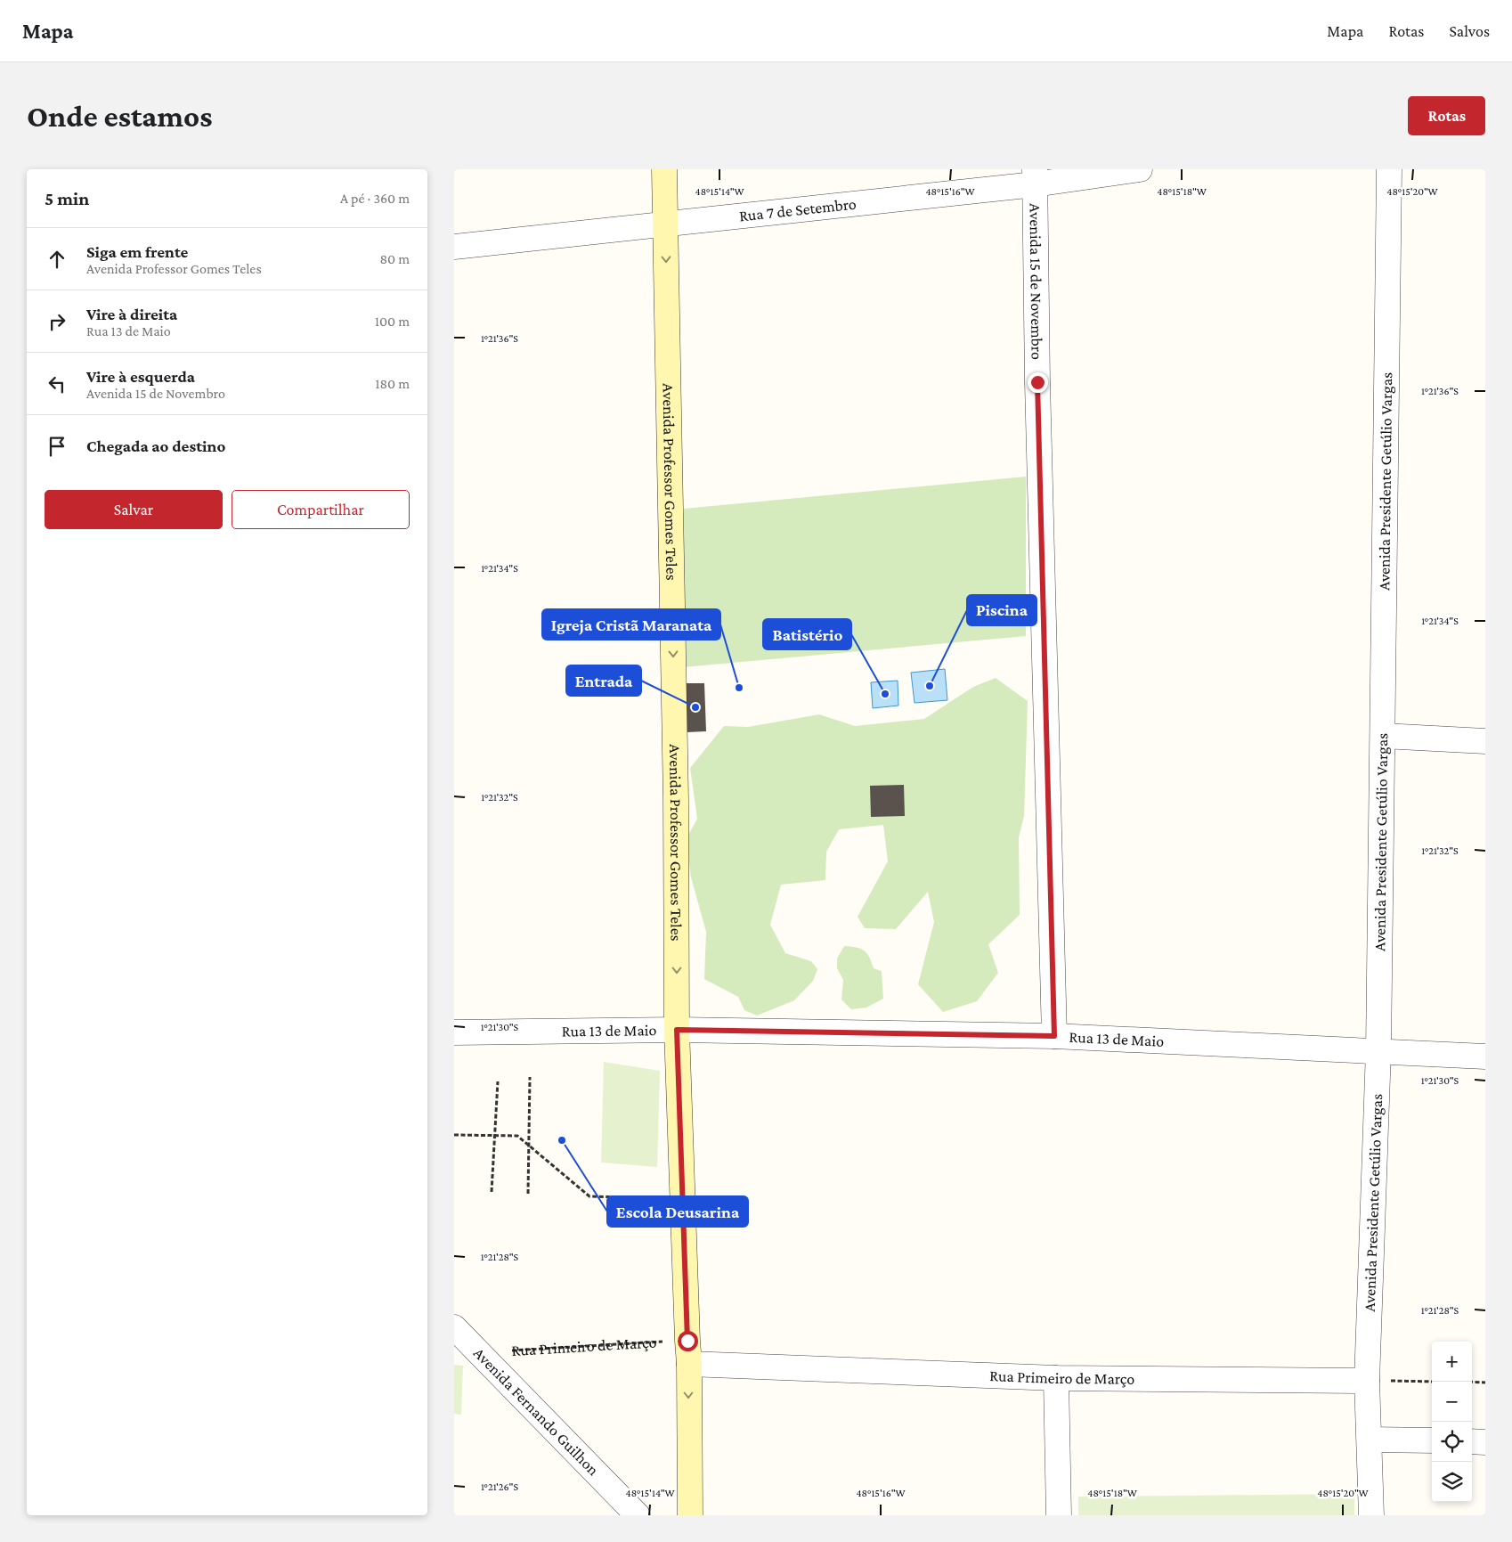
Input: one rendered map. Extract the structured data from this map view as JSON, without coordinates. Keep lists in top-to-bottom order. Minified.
{"streets":{"street":["Rua 7 de Setembro","Avenida 15 de Novembro","Avenida Professor Gomes Teles","Avenida Presidente Getúlio Vargas","Rua 13 de Maio","Rua Primeiro de Março","Avenida Fernando Guilhon"]},"crossings":[["Rua 7 de Setembro","Avenida 15 de Novembro"],["Rua 7 de Setembro","Avenida Professor Gomes Teles"],["Avenida 15 de Novembro","Rua 13 de Maio"],["Avenida Professor Gomes Teles","Rua 13 de Maio"],["Avenida Professor Gomes Teles","Rua Primeiro de Março"],["Avenida Presidente Getúlio Vargas","Rua 13 de Maio"],["Avenida Presidente Getúlio Vargas","Rua Primeiro de Março"],["Rua Primeiro de Março","Avenida Fernando Guilhon"]],"one_way":["Avenida Professor Gomes Teles"],"places":["Piscina","Igreja Cristã Maranata","Batistério","Entrada","Escola Deusarina"],"page":{"header":"Mapa","nav":["Mapa","Rotas","Salvos"],"buttons":["Rotas",["Salvar","Compartilhar"]],"title":"Onde estamos","heading":["5 min","A pé · 360 m"],"list":[["Siga em frente","Avenida Professor Gomes Teles","80 m"],["Vire à direita","Rua 13 de Maio","100 m"],["Vire à esquerda","Avenida 15 de Novembro","180 m"],"Chegada ao destino"],"map_buttons":["+","−"]},"coordinates":["48°15'14\"W","48°15'16\"W","48°15'18\"W","48°15'20\"W","1°21'36\"S","1°21'34\"S","1°21'32\"S","1°21'30\"S","1°21'28\"S","1°21'26\"S"]}
